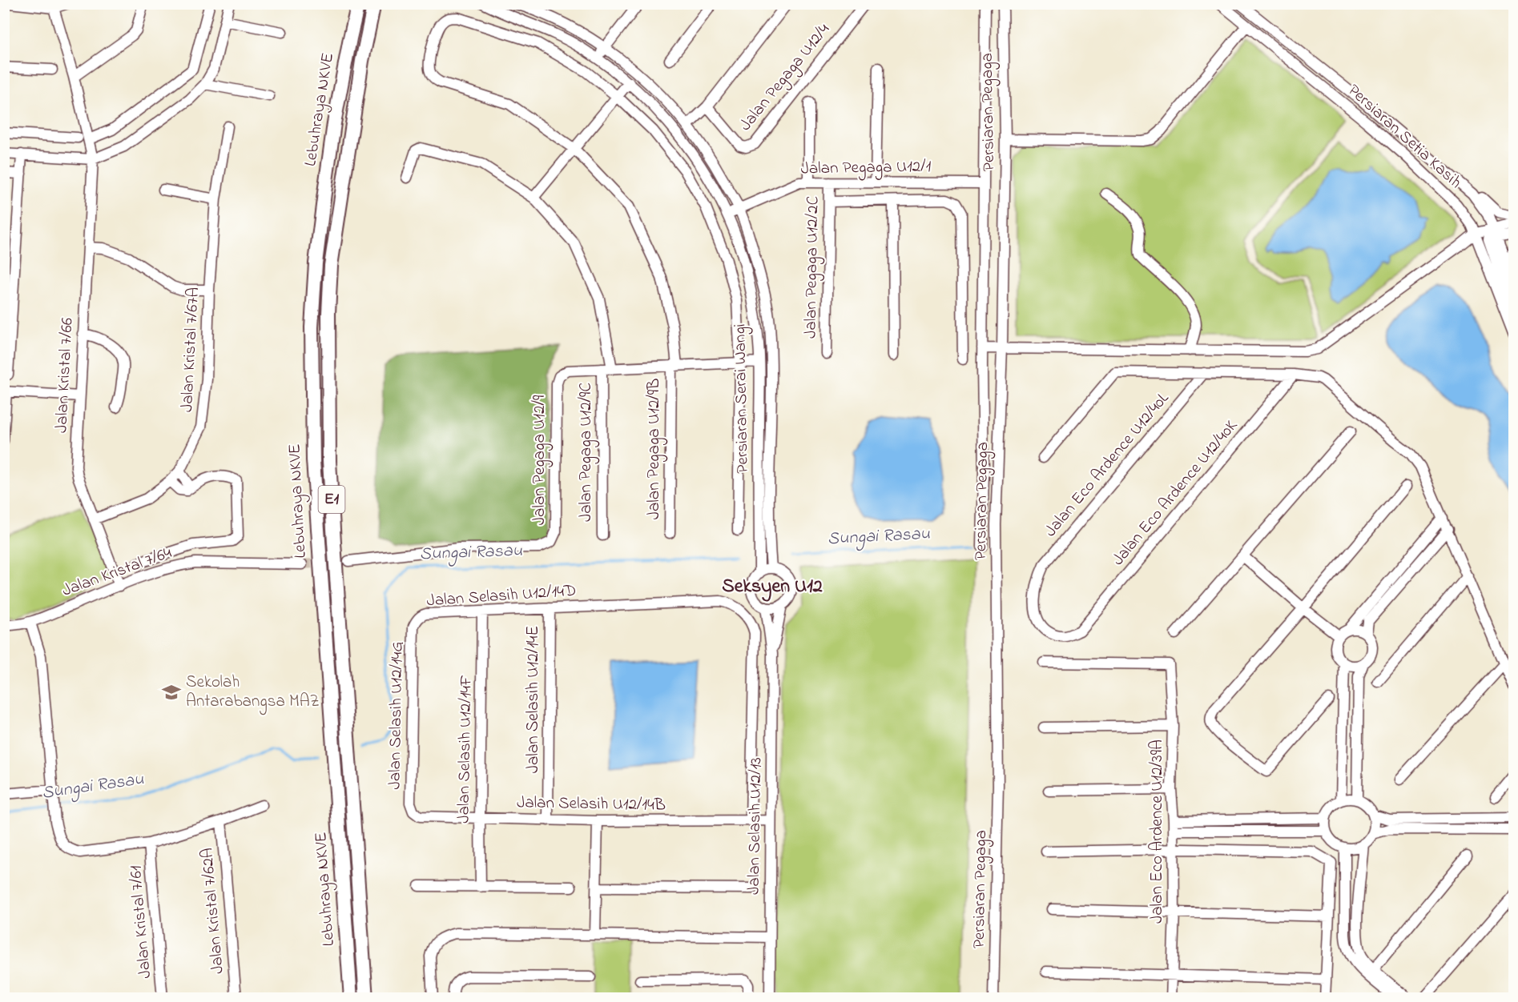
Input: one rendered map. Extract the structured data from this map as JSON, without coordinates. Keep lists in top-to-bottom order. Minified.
{"streets":{"highway":["Lebuhraya NKVE","E1"],"street":["Jalan Pegaga U12/4","Persiaran Pegaga","Persiaran Setia Kasih","Jalan Pegaga U12/1","Jalan Pegaga U12/2C","Jalan Kristal 7/67A","Jalan Kristal 7/66","Persiaran Serai Wangi","Jalan Pegaga U12/9B","Jalan Pegaga U12/9C","Jalan Pegaga U12/9","Jalan Eco Ardence U12/40L","Jalan Eco Ardence U12/40K","Jalan Kristal 7/64","Jalan Selasih U12/14D","Jalan Selasih U12/14E","Jalan Selasih U12/14G","Jalan Selasih U12/14F","Jalan Selasih U12/14B","Jalan Selasih U12/13","Jalan Eco Ardence U12/39A","Jalan Kristal 7/62A","Jalan Kristal 7/61"]},"crossings":[["Persiaran Pegaga","Jalan Pegaga U12/1"],["Jalan Pegaga U12/1","Jalan Pegaga U12/2C"],["Jalan Pegaga U12/1","Persiaran Serai Wangi"],["Jalan Kristal 7/67A","Jalan Kristal 7/66"],["Jalan Kristal 7/66","Jalan Kristal 7/64"],["Persiaran Serai Wangi","Jalan Pegaga U12/9"],["Persiaran Serai Wangi","Jalan Selasih U12/13"],["Jalan Pegaga U12/9B","Jalan Pegaga U12/9"],["Jalan Pegaga U12/9C","Jalan Pegaga U12/9"],["Jalan Eco Ardence U12/40L","Jalan Eco Ardence U12/40K"],["Jalan Selasih U12/14D","Jalan Selasih U12/14E"],["Jalan Selasih U12/14D","Jalan Selasih U12/14G"],["Jalan Selasih U12/14D","Jalan Selasih U12/14F"],["Jalan Selasih U12/14D","Jalan Selasih U12/14B"],["Jalan Selasih U12/14E","Jalan Selasih U12/14B"],["Jalan Selasih U12/14G","Jalan Selasih U12/14B"],["Jalan Selasih U12/14F","Jalan Selasih U12/14B"],["Jalan Selasih U12/14B","Jalan Selasih U12/13"]],"districts":["Seksyen U12"],"water":["Sungai Rasau"],"places":{"school or university":["Sekolah Antarabangsa MAZ"]}}
